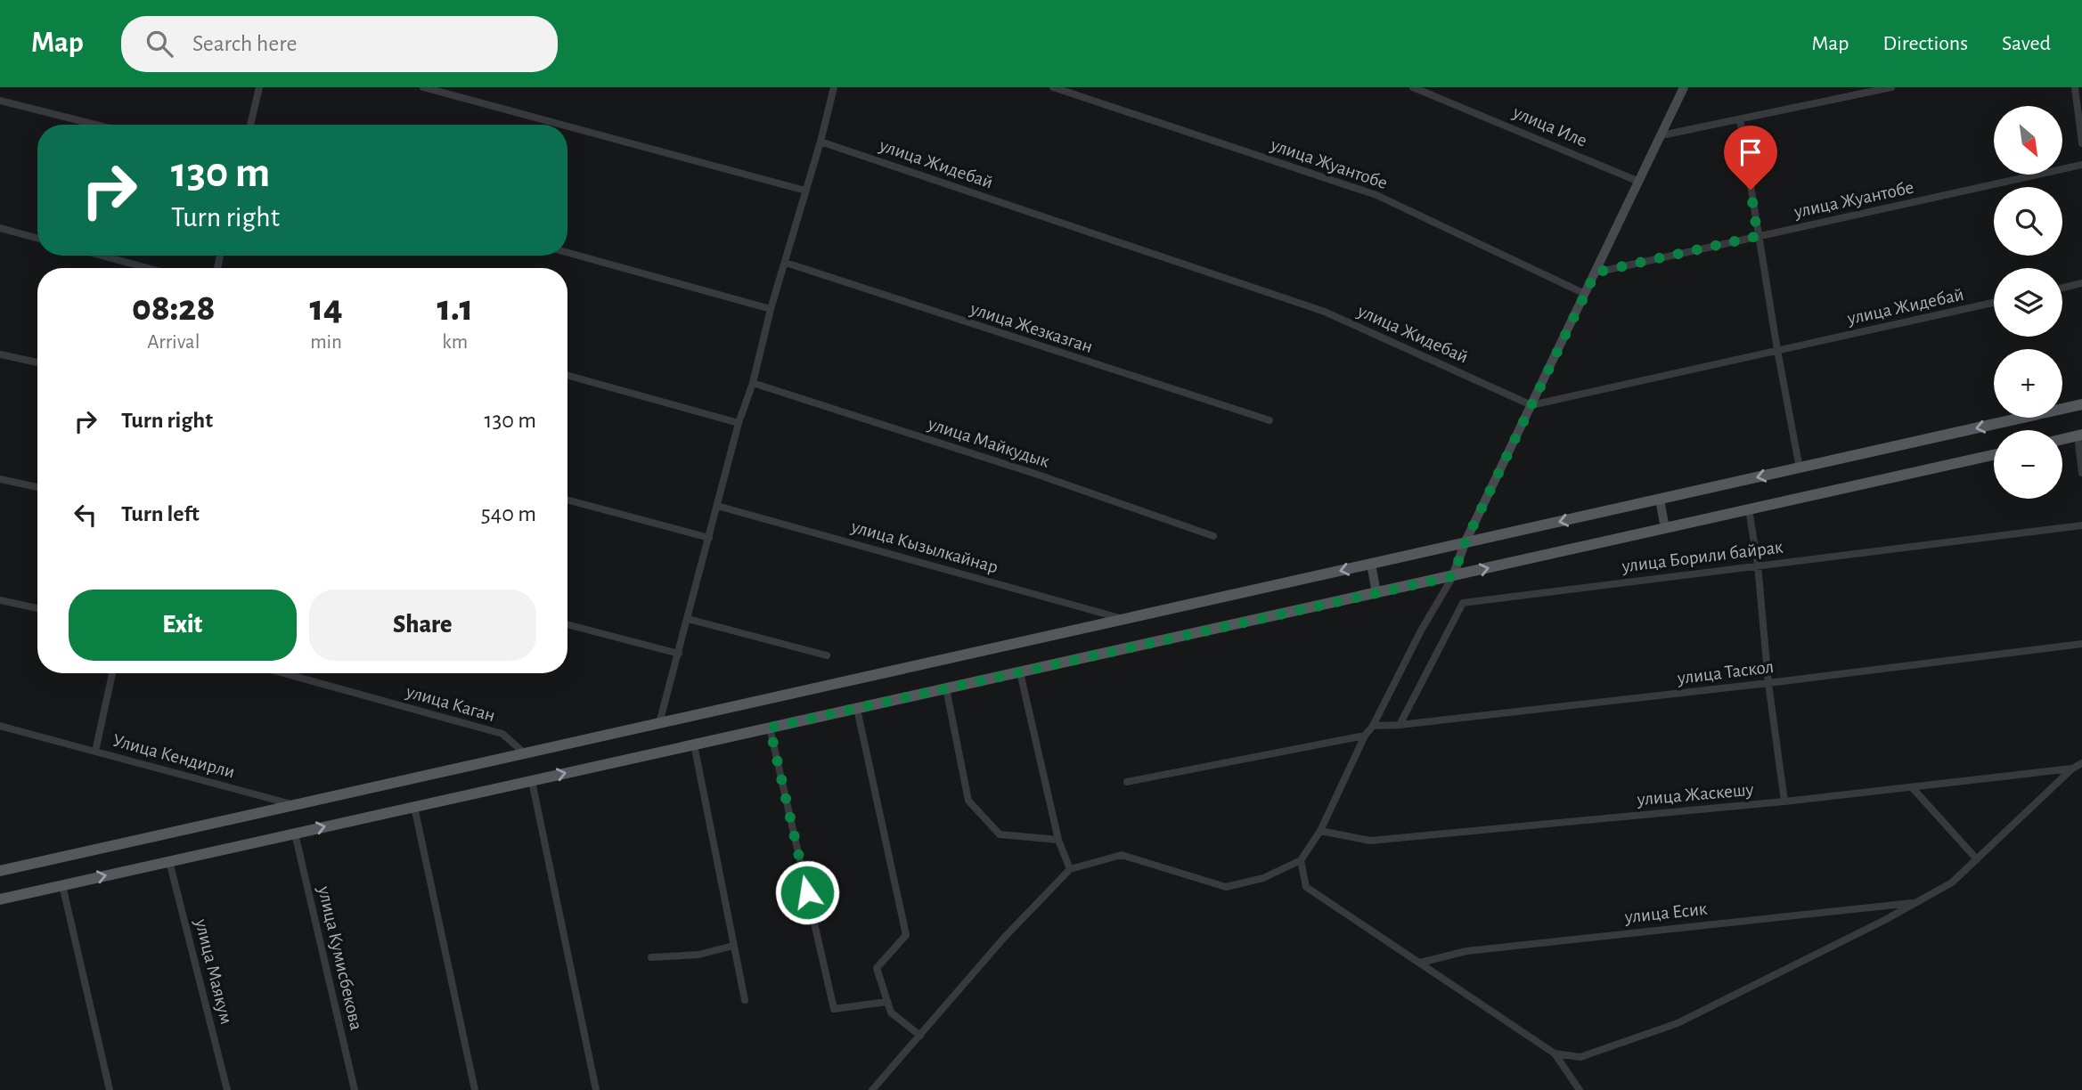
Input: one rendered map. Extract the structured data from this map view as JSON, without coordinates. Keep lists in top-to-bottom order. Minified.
{"streets":{"street":["улица Иле","улица Жидебай","улица Жуантобе","улица Жезказган","улица Майкудык","улица Кызылкайнар","улица Борили байрак","улица Таскол","улица Каган","Улица Кендирли","улица Жаскешу","улица Есик","улица Кумисбекова","улица Маякум"]},"crossings":[["улица Борили байрак","улица Таскол"]],"north":"bottom right","page":{"header":"Map","search":"Search here","nav":["Map","Directions","Saved"],"map_buttons":["+","−"],"turn":["130 m","Turn right"],"eta":["08:28","Arrival","14","min","1.1","km"],"list":[{"name":"Turn right","value":"130 m"},{"name":"Turn left","value":"540 m"}],"buttons":["Exit","Share"]}}
